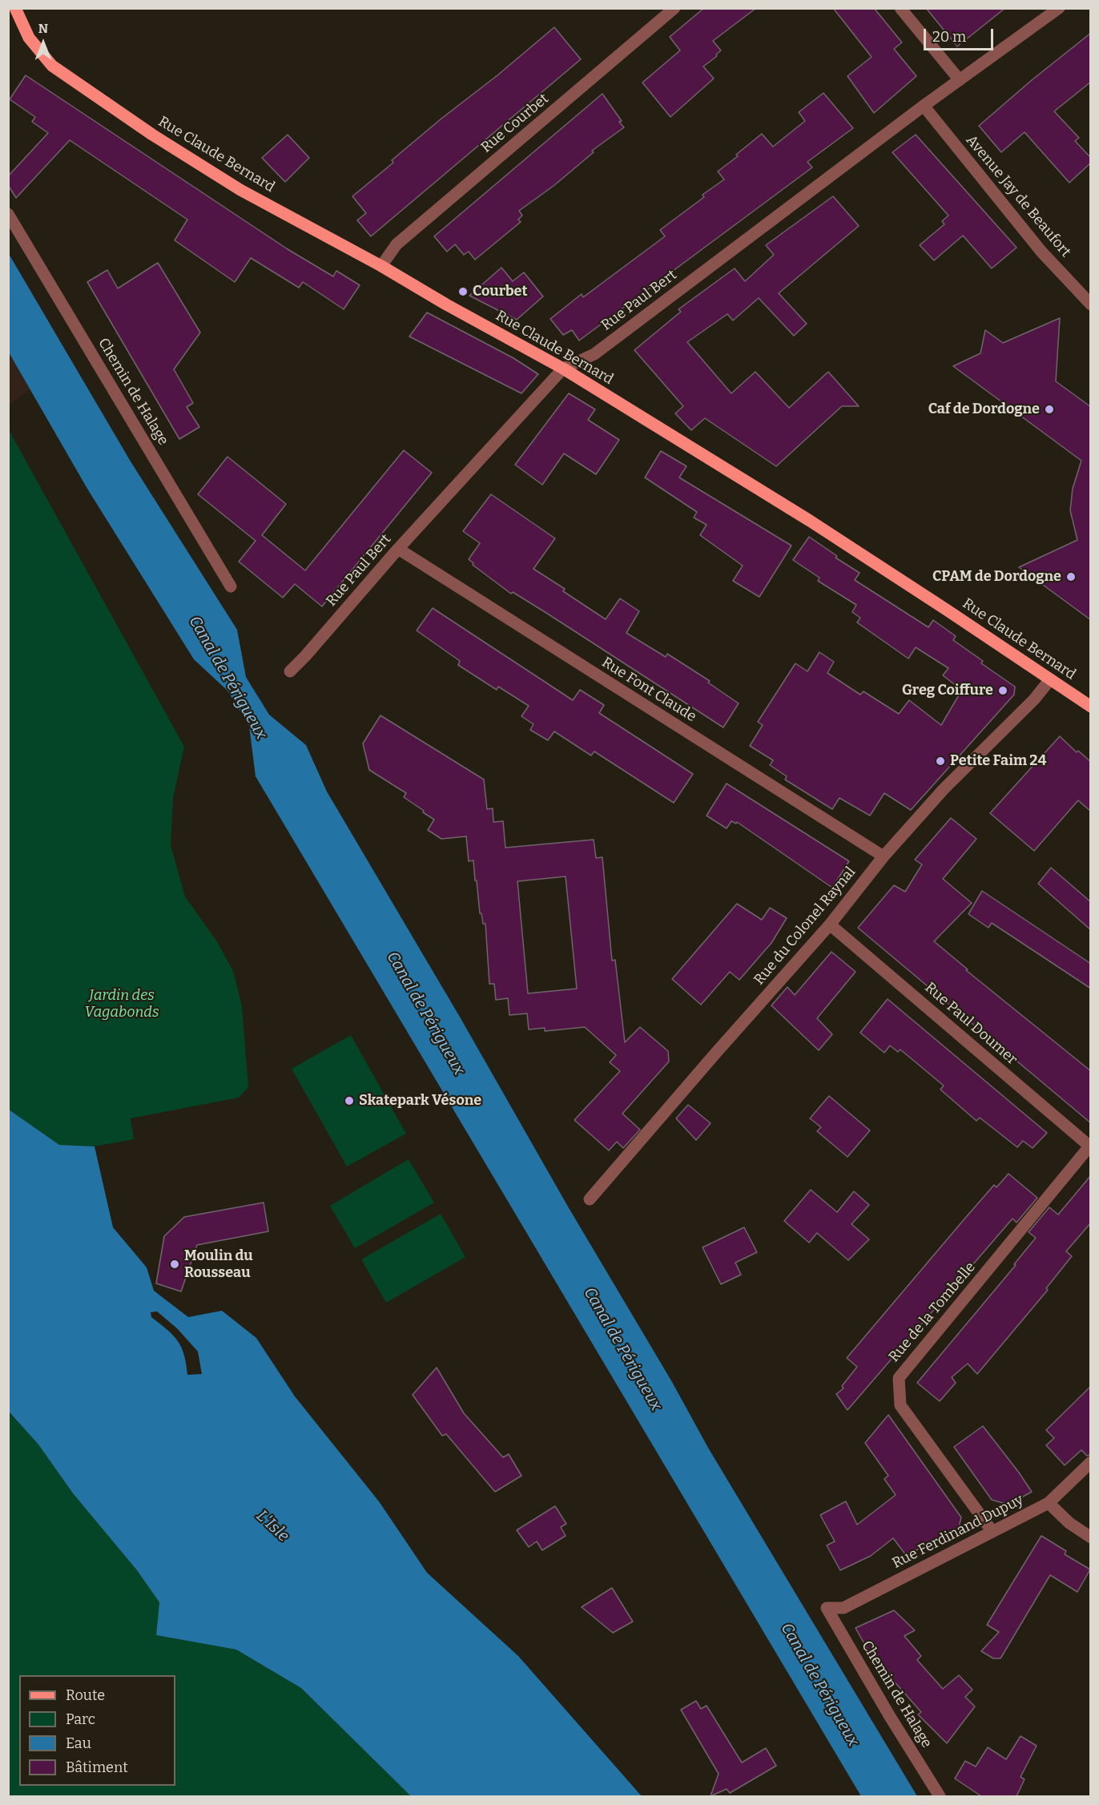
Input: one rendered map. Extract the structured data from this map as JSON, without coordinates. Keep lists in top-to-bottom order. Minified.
{"streets":{"main road":["Rue Claude Bernard"],"street":["Rue Courbet","Avenue Jay de Beaufort","Rue Paul Bert","Chemin de Halage","Rue Font Claude","Rue du Colonel Raynal","Rue Paul Doumer","Rue de la Tombelle","Rue Ferdinand Dupuy"]},"crossings":[["Rue Courbet","Rue Claude Bernard"],["Rue Claude Bernard","Rue Paul Bert"],["Rue Claude Bernard","Rue du Colonel Raynal"],["Avenue Jay de Beaufort","Rue Paul Bert"],["Rue Paul Bert","Rue Font Claude"],["Chemin de Halage","Rue Ferdinand Dupuy"],["Rue Font Claude","Rue du Colonel Raynal"],["Rue du Colonel Raynal","Rue Paul Doumer"],["Rue Paul Doumer","Rue de la Tombelle"],["Rue de la Tombelle","Rue Ferdinand Dupuy"]],"water":["Canal de Périgueux","L'Isle"],"parks":["Jardin des Vagabonds"],"places":["Courbet","Caf de Dordogne","CPAM de Dordogne","Greg Coiffure","Petite Faim 24","Skatepark Vésone","Moulin du Rousseau"],"legend":["Route","Parc","Eau","Bâtiment"],"scale_bar":"20 m","north":"top"}
